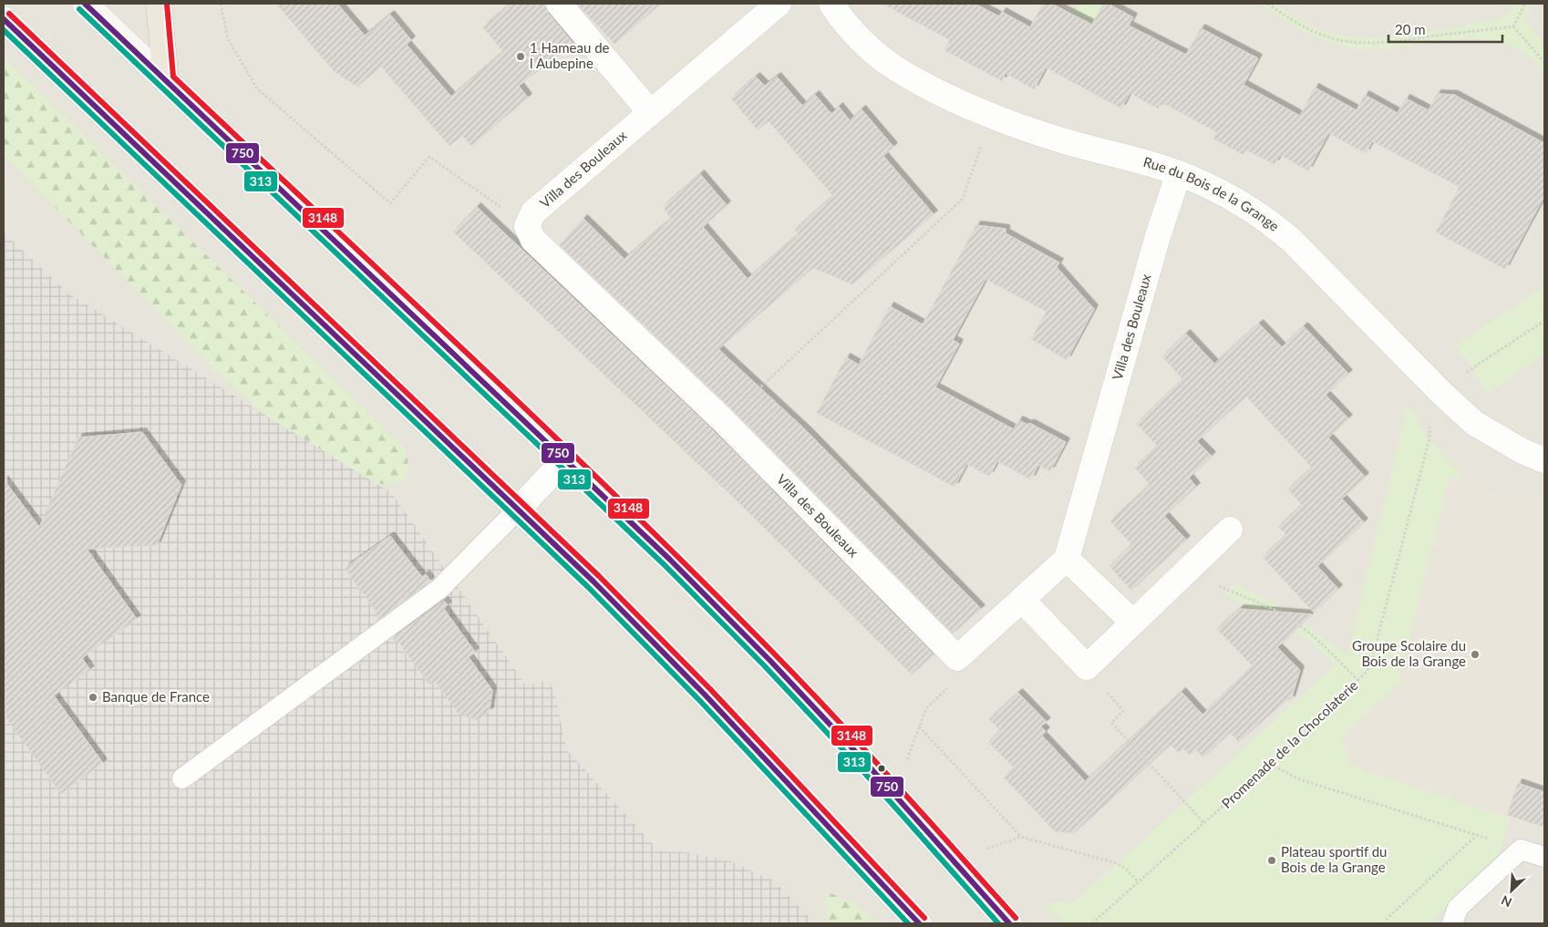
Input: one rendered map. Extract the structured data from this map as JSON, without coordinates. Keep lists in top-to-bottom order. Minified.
{"streets":{"street":["Villa des Bouleaux","Rue du Bois de la Grange"],"path":["Promenade de la Chocolaterie"]},"crossings":[["Villa des Bouleaux","Rue du Bois de la Grange"]],"places":["1 Hameau de l Aubepine","Groupe Scolaire du Bois de la Grange","Banque de France","Plateau sportif du Bois de la Grange"],"lines":["transit line 750","transit line 3148","transit line 313"],"scale_bar":"20 m","north":"bottom left"}
